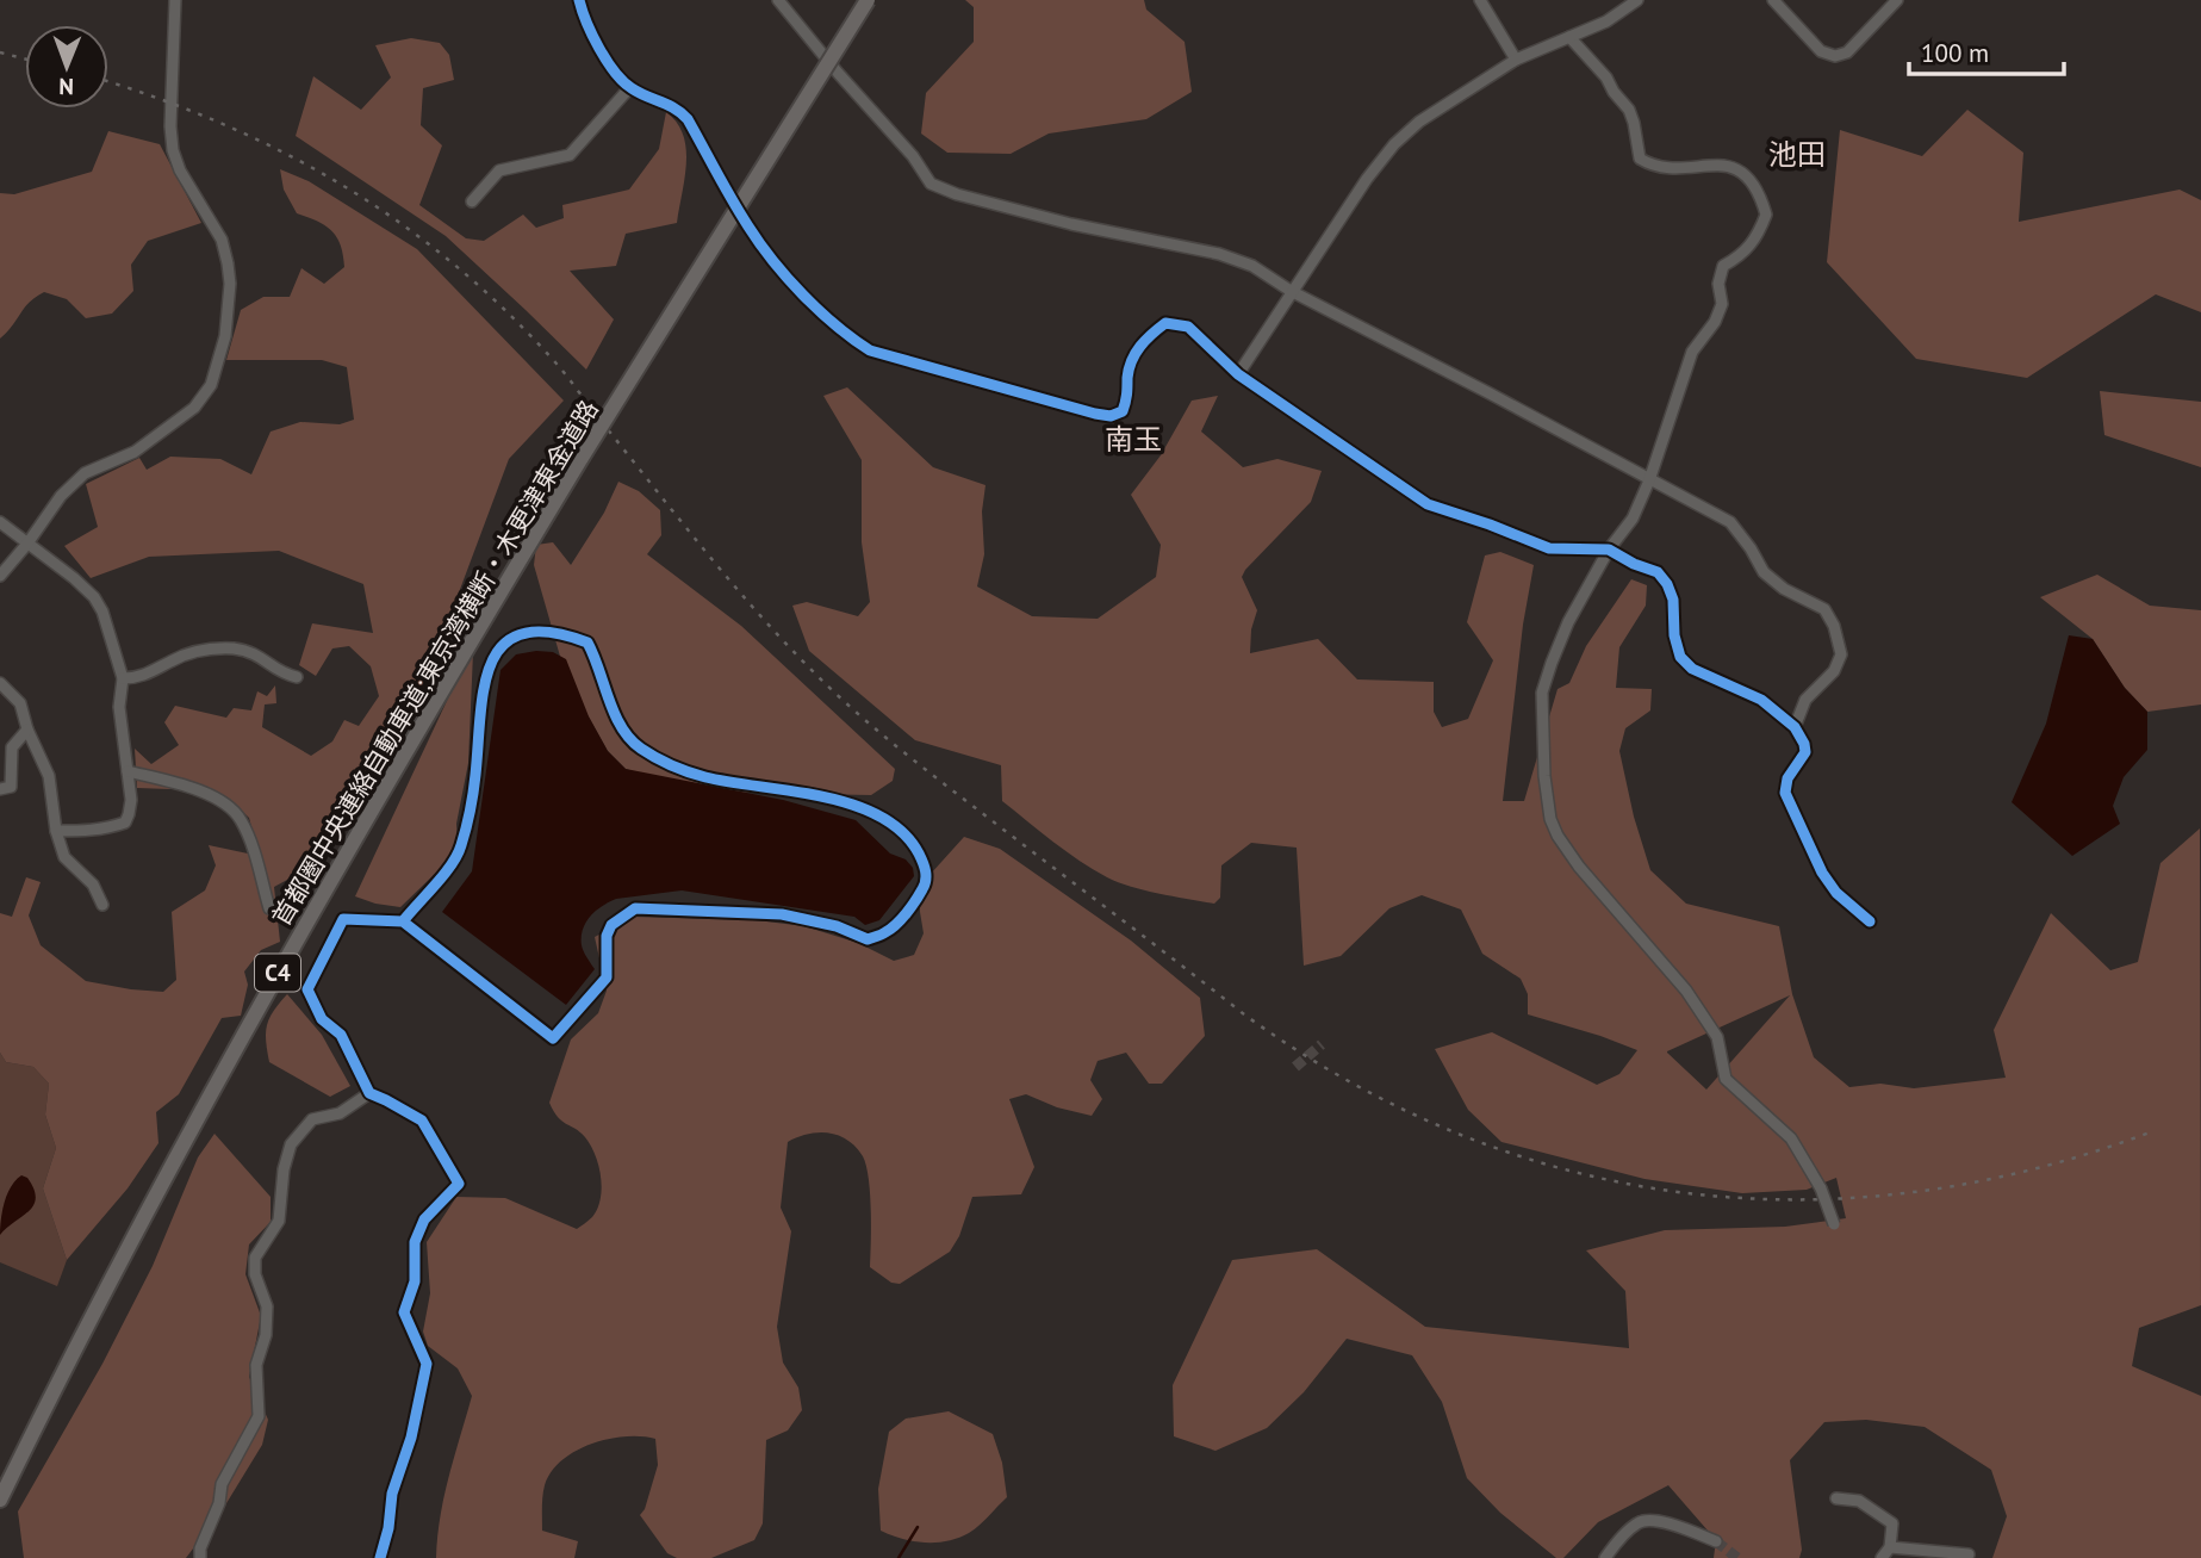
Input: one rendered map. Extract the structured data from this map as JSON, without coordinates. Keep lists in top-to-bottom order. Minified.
{"streets":{"highway":["首都圏中央連絡自動車道;東京湾横断・木更津東金道路","C4"]},"districts":["池田","南玉"],"scale_bar":"100 m","north":"bottom"}
